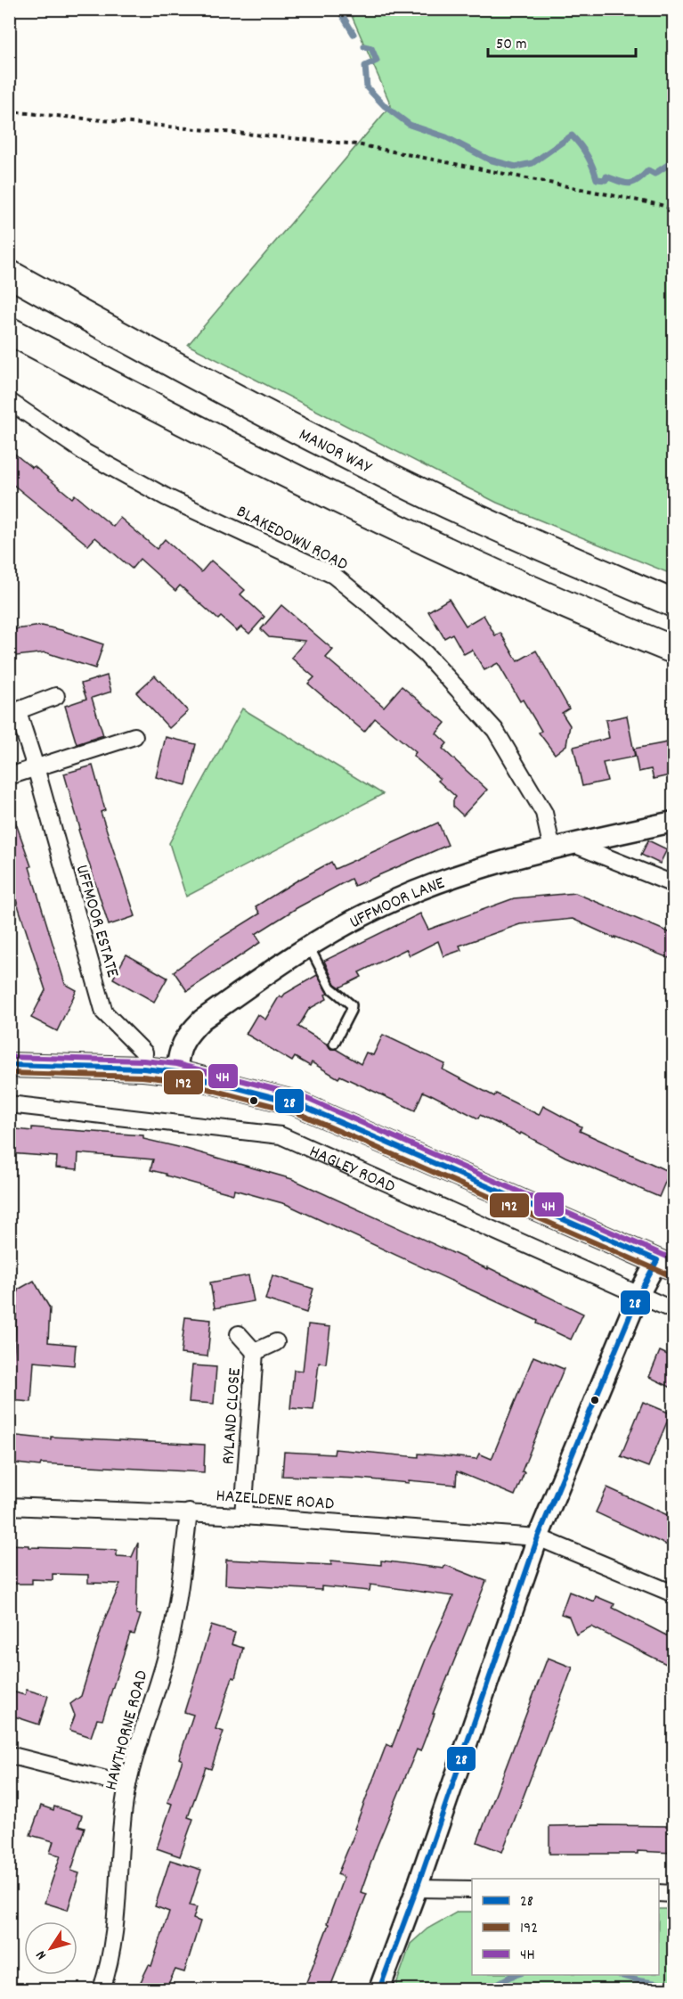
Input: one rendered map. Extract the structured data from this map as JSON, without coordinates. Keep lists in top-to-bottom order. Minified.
{"streets":{"highway":["MANOR WAY"],"main road":["HAGLEY ROAD"],"street":["BLAKEDOWN ROAD","UFFMOOR LANE","UFFMOOR ESTATE","RYLAND CLOSE","HAZELDENE ROAD","HAWTHORNE ROAD"]},"crossings":[["BLAKEDOWN ROAD","UFFMOOR LANE"],["UFFMOOR LANE","HAGLEY ROAD"],["UFFMOOR ESTATE","HAGLEY ROAD"],["RYLAND CLOSE","HAZELDENE ROAD"],["HAZELDENE ROAD","HAWTHORNE ROAD"]],"lines":["transit line 4H","transit line 28","transit line 192"],"legend":["28","192","4H"],"scale_bar":"50 m","north":"bottom left"}
